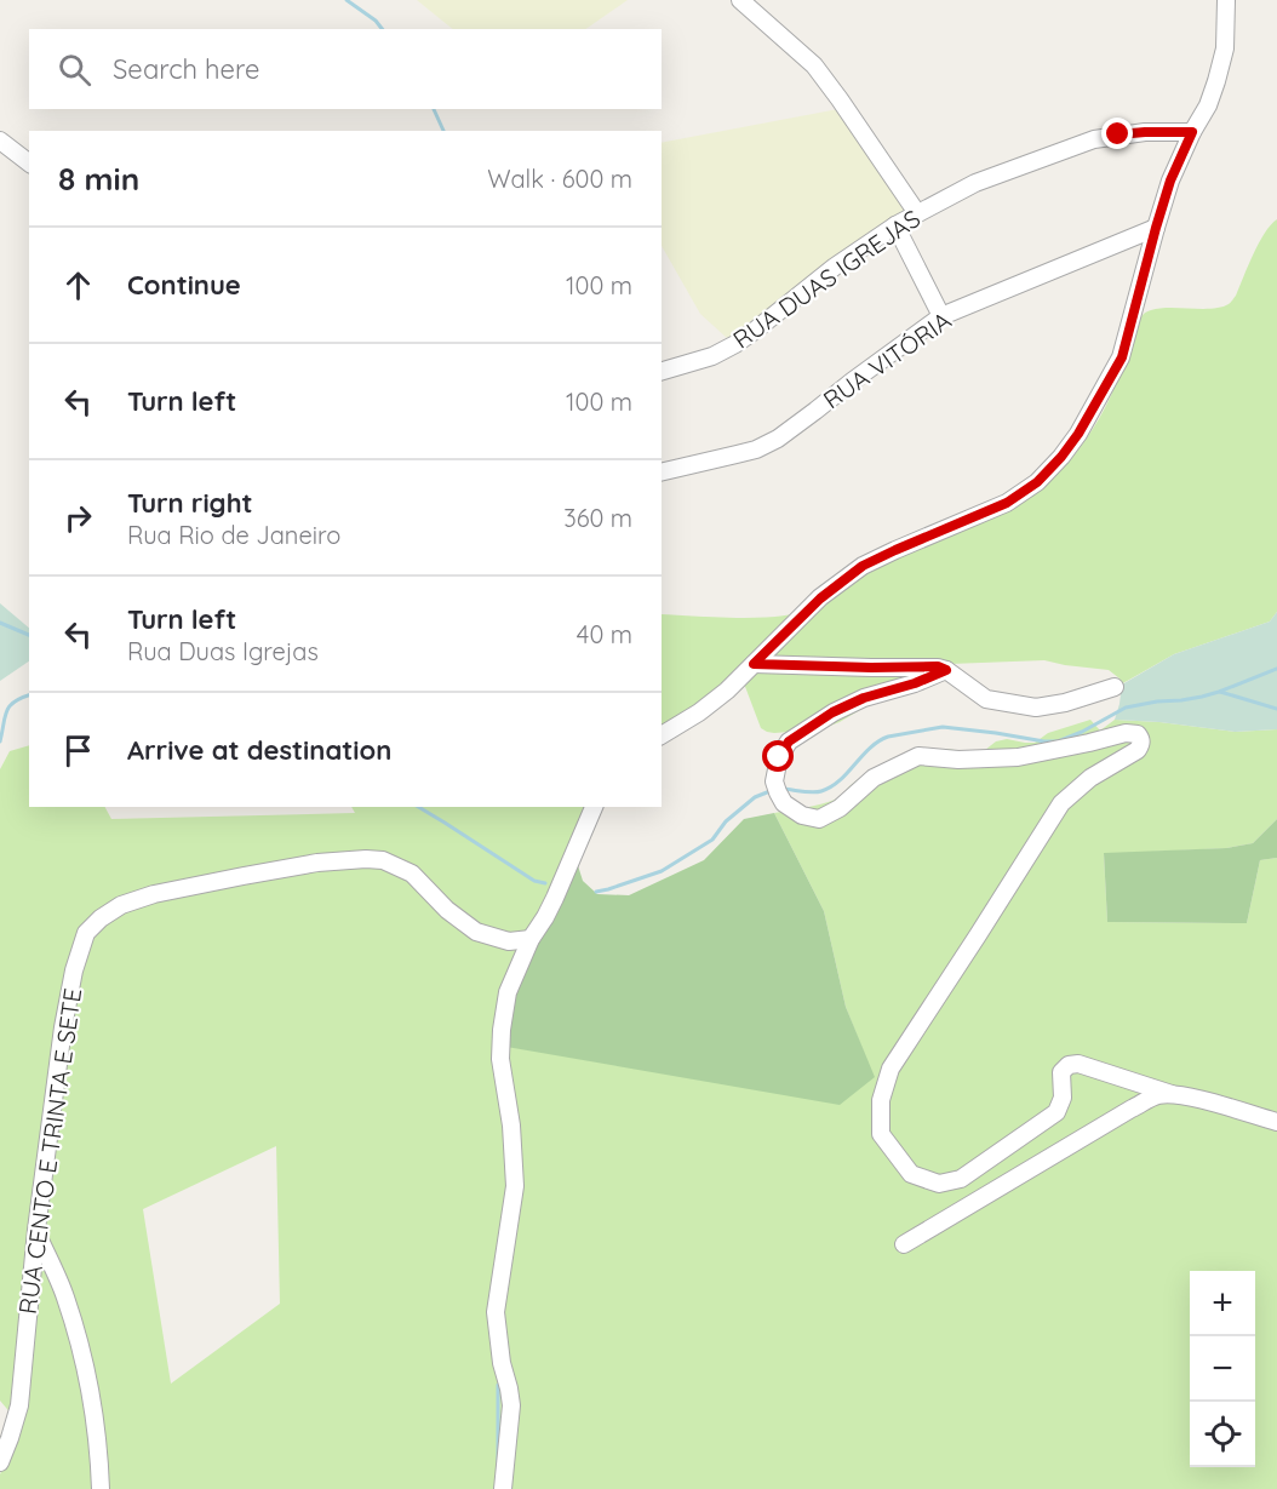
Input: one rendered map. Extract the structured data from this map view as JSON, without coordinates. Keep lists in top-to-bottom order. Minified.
{"streets":{"street":["RUA DUAS IGREJAS","RUA VITÓRIA","RUA CENTO E TRINTA E SETE"]},"page":{"search":"Search here","heading":["8 min","Walk · 600 m"],"list":[["Continue","100 m"],["Turn left","100 m"],["Turn right","Rua Rio de Janeiro","360 m"],["Turn left","Rua Duas Igrejas","40 m"],"Arrive at destination"],"map_buttons":["+","−"]}}
